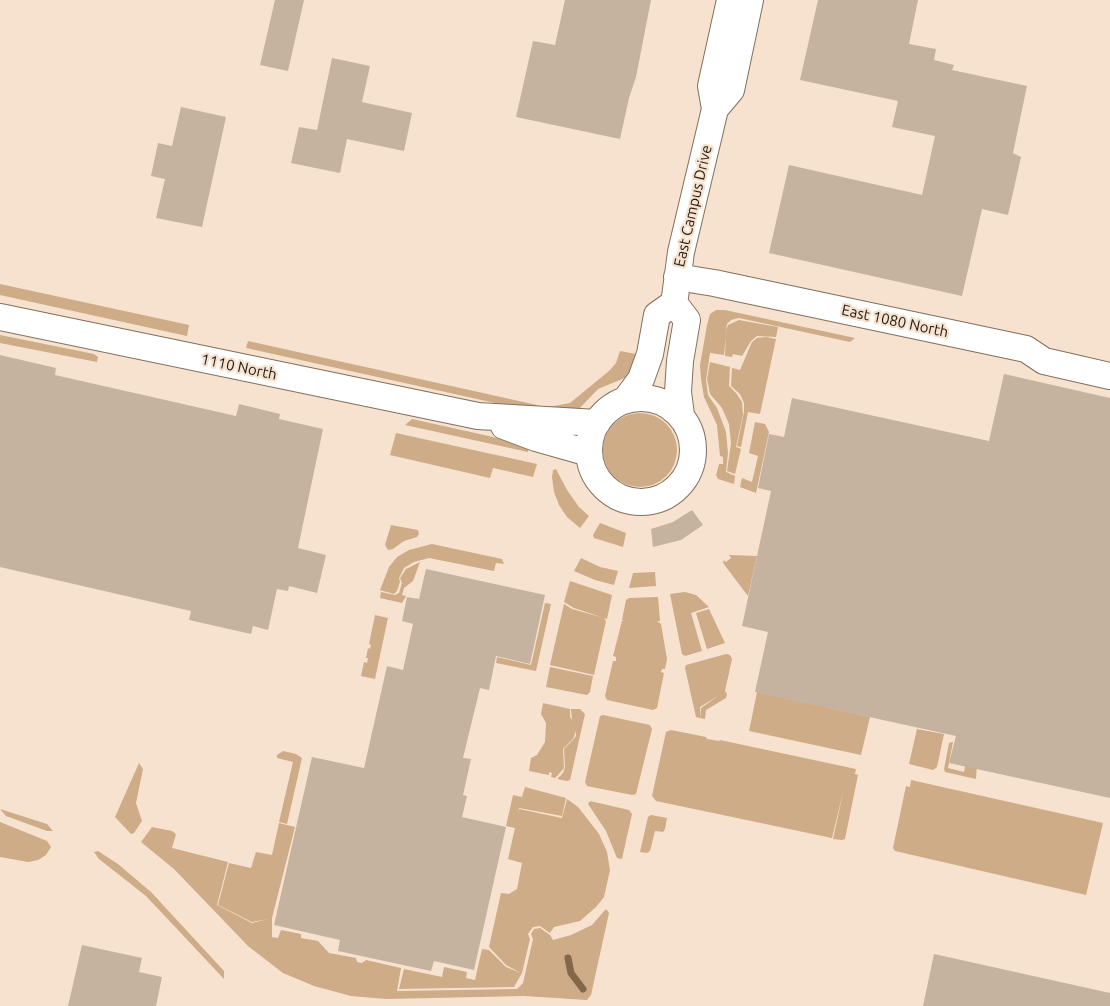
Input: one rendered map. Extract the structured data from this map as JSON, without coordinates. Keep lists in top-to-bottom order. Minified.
{"streets":{"street":["East Campus Drive","East 1080 North","1110 North"]},"crossings":[["East Campus Drive","East 1080 North"]]}
